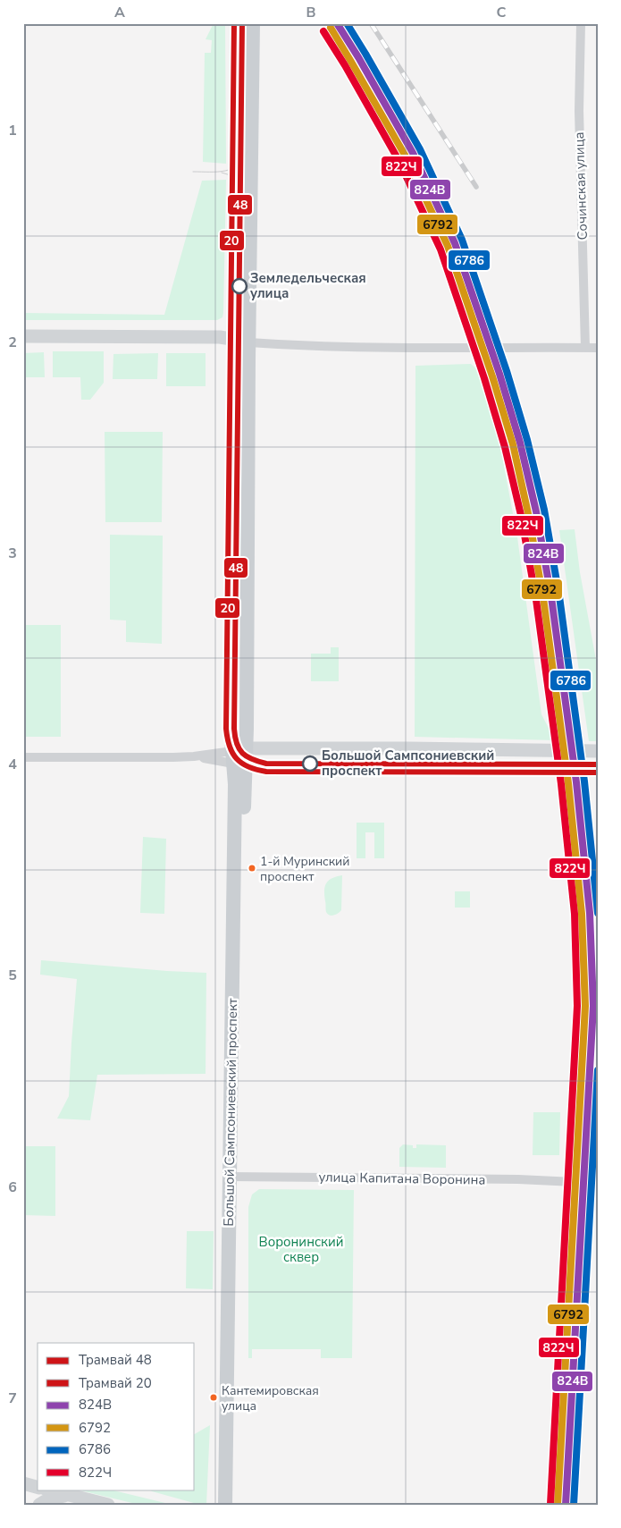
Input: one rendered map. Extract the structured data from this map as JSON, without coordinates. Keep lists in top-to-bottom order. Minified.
{"streets":{"main road":["Большой Сампсониевский проспект"],"street":["Сочинская улица","улица Капитана Воронина"]},"crossings":[["Большой Сампсониевский проспект","улица Капитана Воронина"]],"parks":["Воронинский сквер"],"places":["Земледельческая улица","Большой Сампсониевский проспект","1-й Муринский проспект","Кантемировская улица"],"lines":["tram line 48","tram line 20","transit line 824В","transit line 6786","transit line 6792","transit line 822Ч"],"legend":["Трамвай 48","Трамвай 20","824В","6792","6786","822Ч"],"grid":{"columns":["A","B","C"],"rows":["1","2","3","4","5","6","7"]}}
